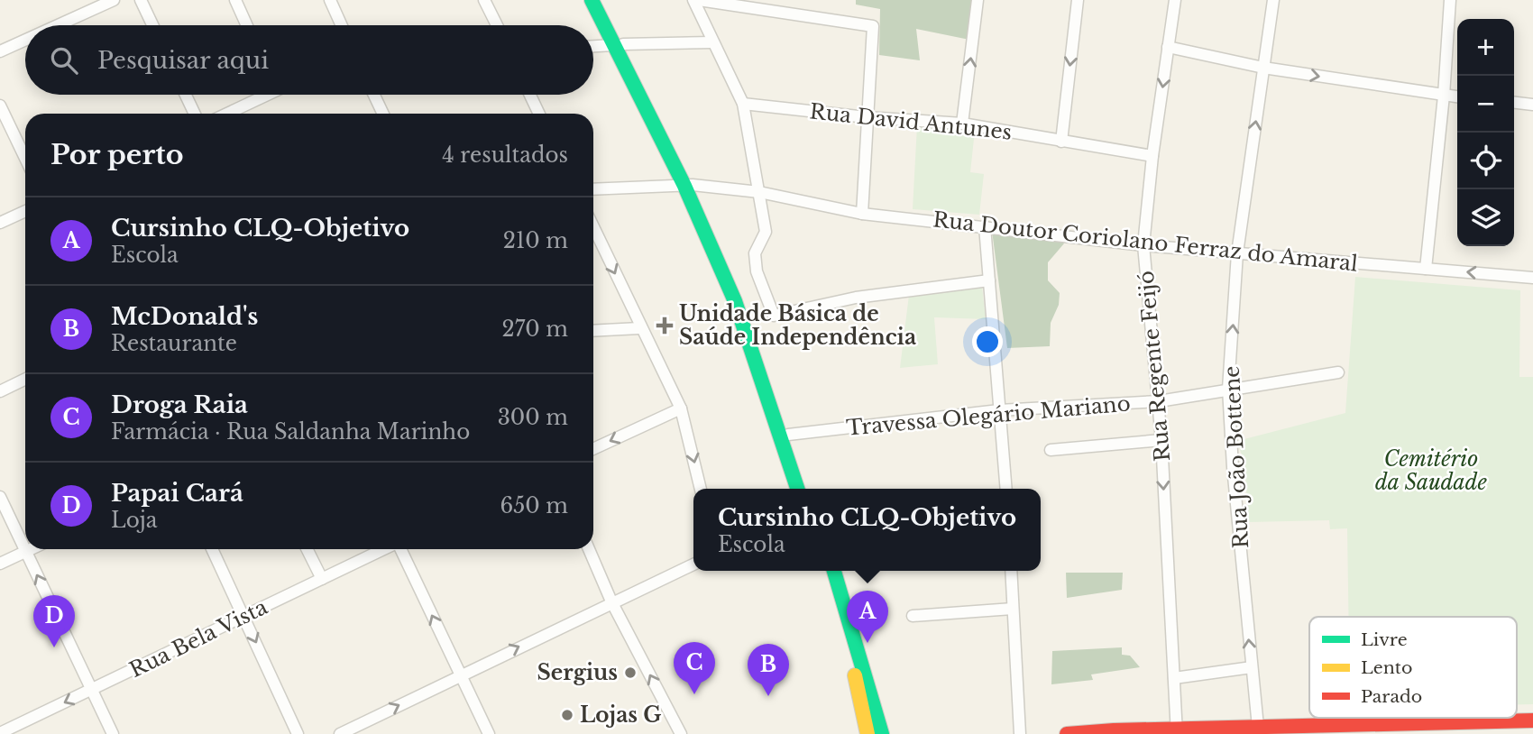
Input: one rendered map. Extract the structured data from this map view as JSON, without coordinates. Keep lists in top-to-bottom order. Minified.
{"streets":{"street":["Rua David Antunes","Rua Doutor Coriolano Ferraz do Amaral","Rua Regente Feijó","Travessa Olegário Mariano","Rua João Bottene","Rua Bela Vista"]},"crossings":[["Rua David Antunes","Rua Regente Feijó"],["Rua Doutor Coriolano Ferraz do Amaral","Rua Regente Feijó"],["Rua Doutor Coriolano Ferraz do Amaral","Rua João Bottene"],["Rua Regente Feijó","Travessa Olegário Mariano"],["Travessa Olegário Mariano","Rua João Bottene"]],"one_way":["Rua João Bottene"],"parks":["Cemitério da Saudade"],"places":{"health":["Unidade Básica de Saúde Independência"],"other":["Sergius","Lojas G"]},"legend":["Livre","Lento","Parado"],"page":{"map_buttons":["+","−"],"search":"Pesquisar aqui","heading":["Por perto","4 resultados"],"list":[{"mark":"A","name":"Cursinho CLQ-Objetivo","note":"Escola","value":"210 m"},{"mark":"B","name":"McDonald's","note":"Restaurante","value":"270 m"},{"mark":"C","name":"Droga Raia","note":"Farmácia · Rua Saldanha Marinho","value":"300 m"},{"mark":"D","name":"Papai Cará","note":"Loja","value":"650 m"}],"popup":["Cursinho CLQ-Objetivo","Escola"],"pins":["A","D","C","B"]}}
